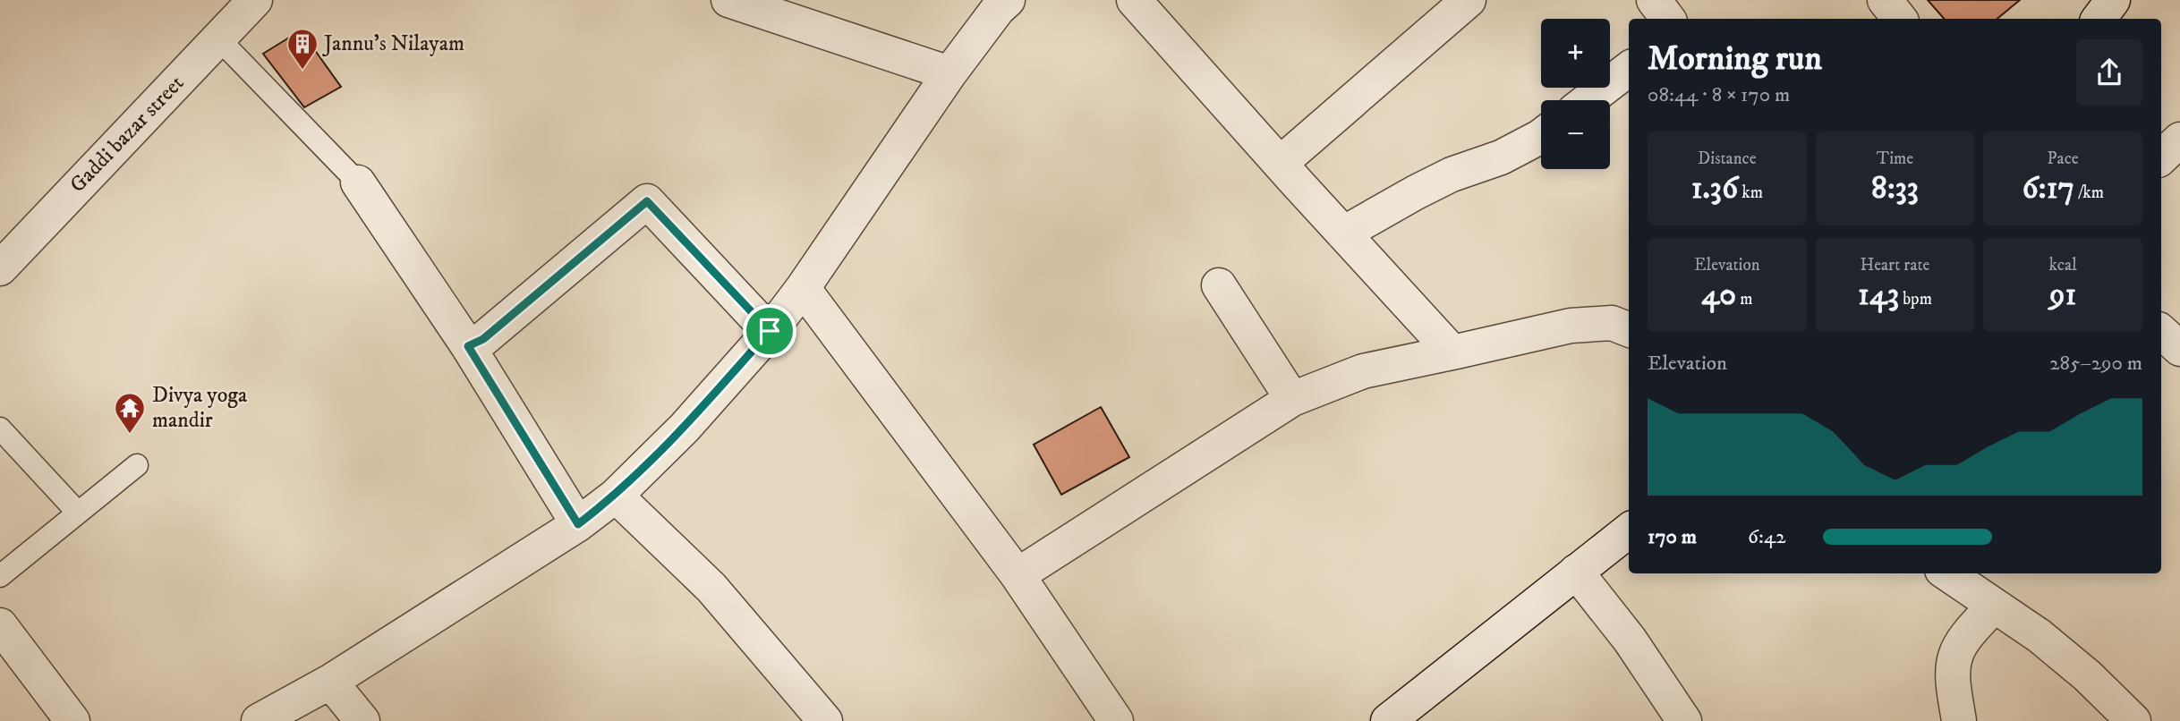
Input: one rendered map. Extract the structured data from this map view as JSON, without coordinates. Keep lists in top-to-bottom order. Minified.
{"streets":{"street":["Gaddi bazar street"]},"places":{"building":["Jannu's Nilayam"],"temple":["Divya yoga mandir"]},"page":{"map_buttons":["+","−"],"heading":["Morning run","08:44 · 8 × 170 m"],"stats":[["Distance","1.36 km"],["Time","8:33"],["Pace","6:17 /km"],["Elevation","40 m"],["Heart rate","143 bpm"],["kcal","91"]],"chart":["Elevation","285–290 m"],"list":[{"name":"170 m","note":"6:42"}]}}
